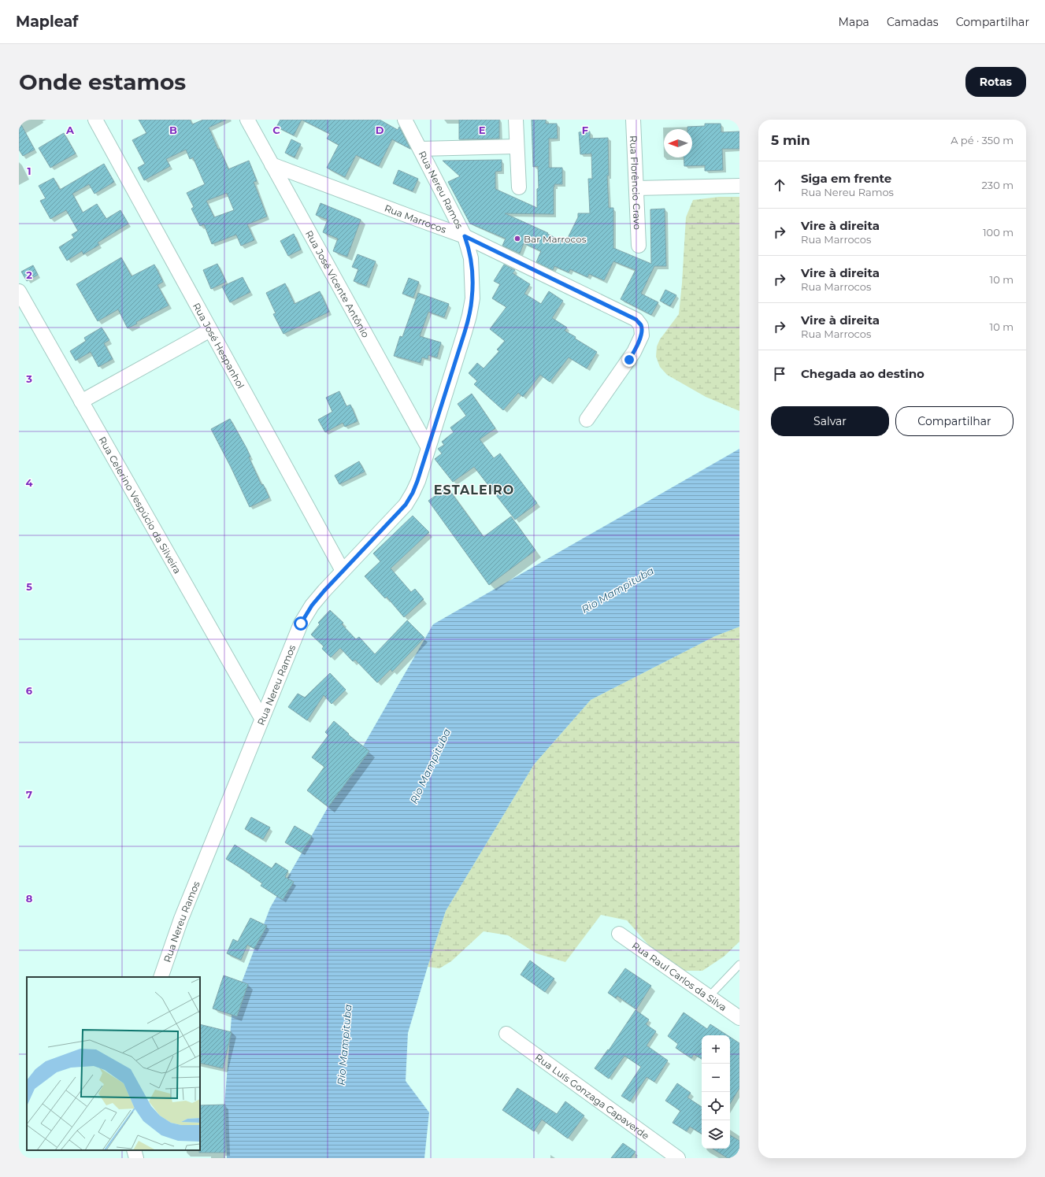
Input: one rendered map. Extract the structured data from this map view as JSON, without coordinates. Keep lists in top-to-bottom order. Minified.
{"streets":{"street":["Rua Florêncio Cravo","Rua Nereu Ramos","Rua Marrocos","Rua José Vicente Antônio","Rua José Hespanhol","Rua Celerino Vespúcio da Silveira","Rua Raul Carlos da Silva","Rua Luís Gonzaga Capaverde"]},"crossings":[["Rua Nereu Ramos","Rua Marrocos"],["Rua Nereu Ramos","Rua José Vicente Antônio"],["Rua Nereu Ramos","Rua José Hespanhol"],["Rua Nereu Ramos","Rua Celerino Vespúcio da Silveira"],["Rua Marrocos","Rua José Vicente Antônio"]],"districts":["ESTALEIRO"],"water":["Rio Mampituba"],"places":["Bar Marrocos"],"north":"left","page":{"header":"Mapleaf","nav":["Mapa","Camadas","Compartilhar"],"buttons":["Rotas",["Salvar","Compartilhar"]],"title":"Onde estamos","heading":["5 min","A pé · 350 m"],"list":[["Siga em frente","Rua Nereu Ramos","230 m"],["Vire à direita","Rua Marrocos","100 m"],["Vire à direita","Rua Marrocos","10 m"],["Vire à direita","Rua Marrocos","10 m"],"Chegada ao destino"],"map_buttons":["+","−"]},"grid":{"columns":["A","B","C","D","E","F"],"rows":["1","2","3","4","5","6","7","8"]}}
